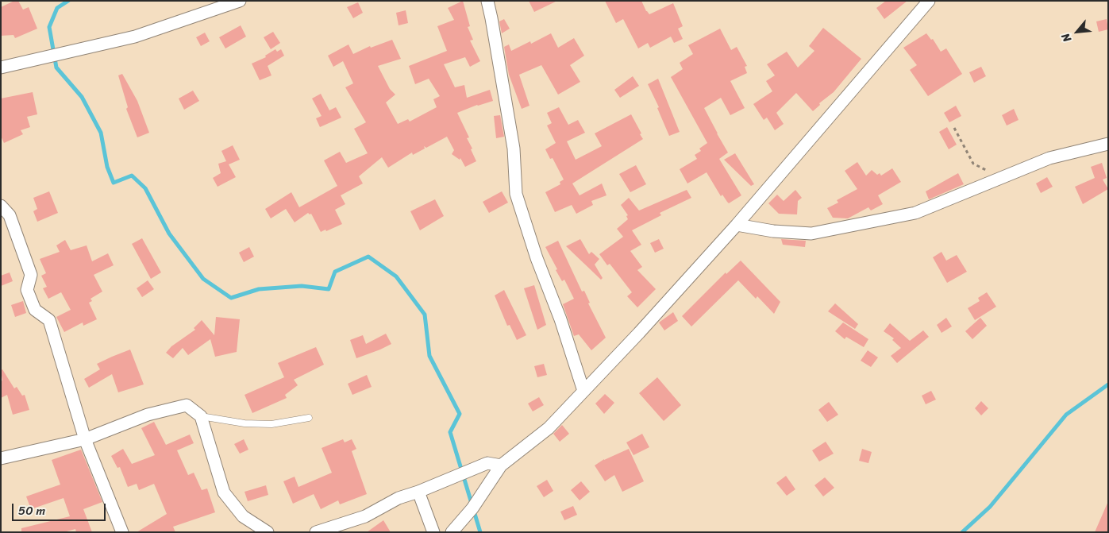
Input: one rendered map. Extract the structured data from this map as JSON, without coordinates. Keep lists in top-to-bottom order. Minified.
{"scale_bar":"50 m","north":"bottom left"}
